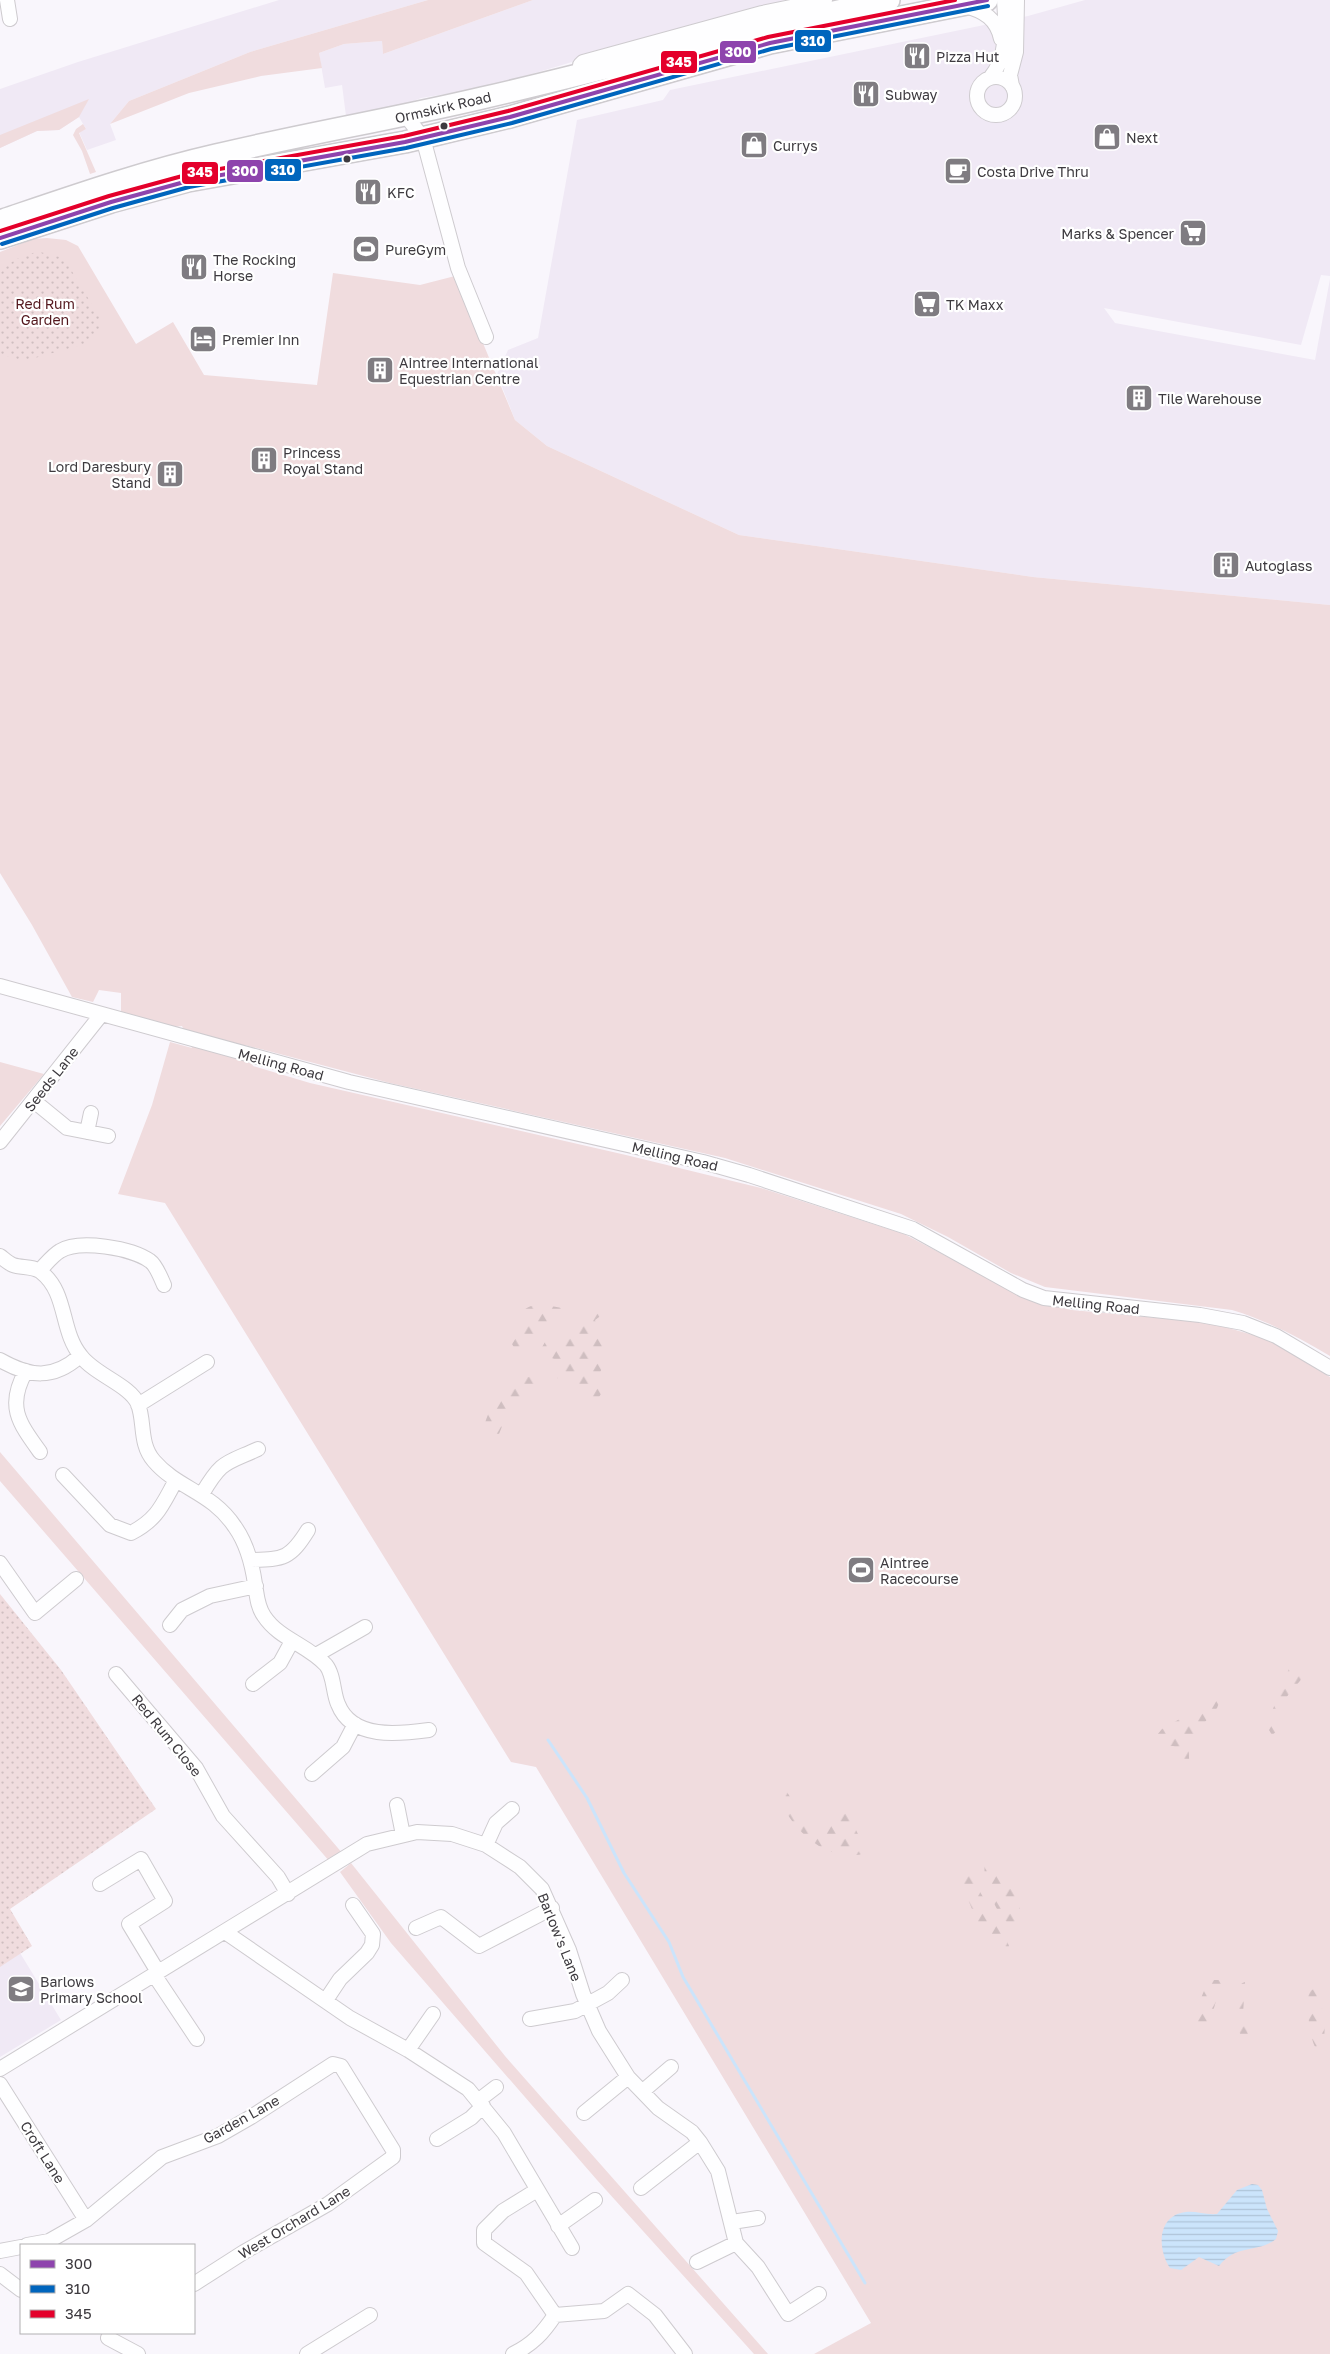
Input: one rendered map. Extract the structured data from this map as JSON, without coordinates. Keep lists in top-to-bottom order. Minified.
{"streets":{"highway":["Ormskirk Road"],"street":["Melling Road","Seeds Lane","Red Rum Close","Barlow's Lane","Garden Lane","Croft Lane","West Orchard Lane"]},"crossings":[["Melling Road","Seeds Lane"],["Red Rum Close","Barlow's Lane"],["Garden Lane","Croft Lane"],["Garden Lane","West Orchard Lane"]],"parks":["Red Rum Garden"],"places":{"restaurant":["Pizza Hut","Subway","KFC","The Rocking Horse"],"shop":["Next","Currys"],"cafe":["Costa Drive Thru"],"supermarket":["Marks & Spencer","TK Maxx"],"sports":["PureGym","Aintree Racecourse"],"hotel":["Premier Inn"],"building":["Aintree International Equestrian Centre","Tile Warehouse","Princess Royal Stand","Lord Daresbury Stand","Autoglass"],"school or university":["Barlows Primary School"]},"lines":["transit line 300","transit line 345","transit line 310"],"legend":["300","310","345"]}
